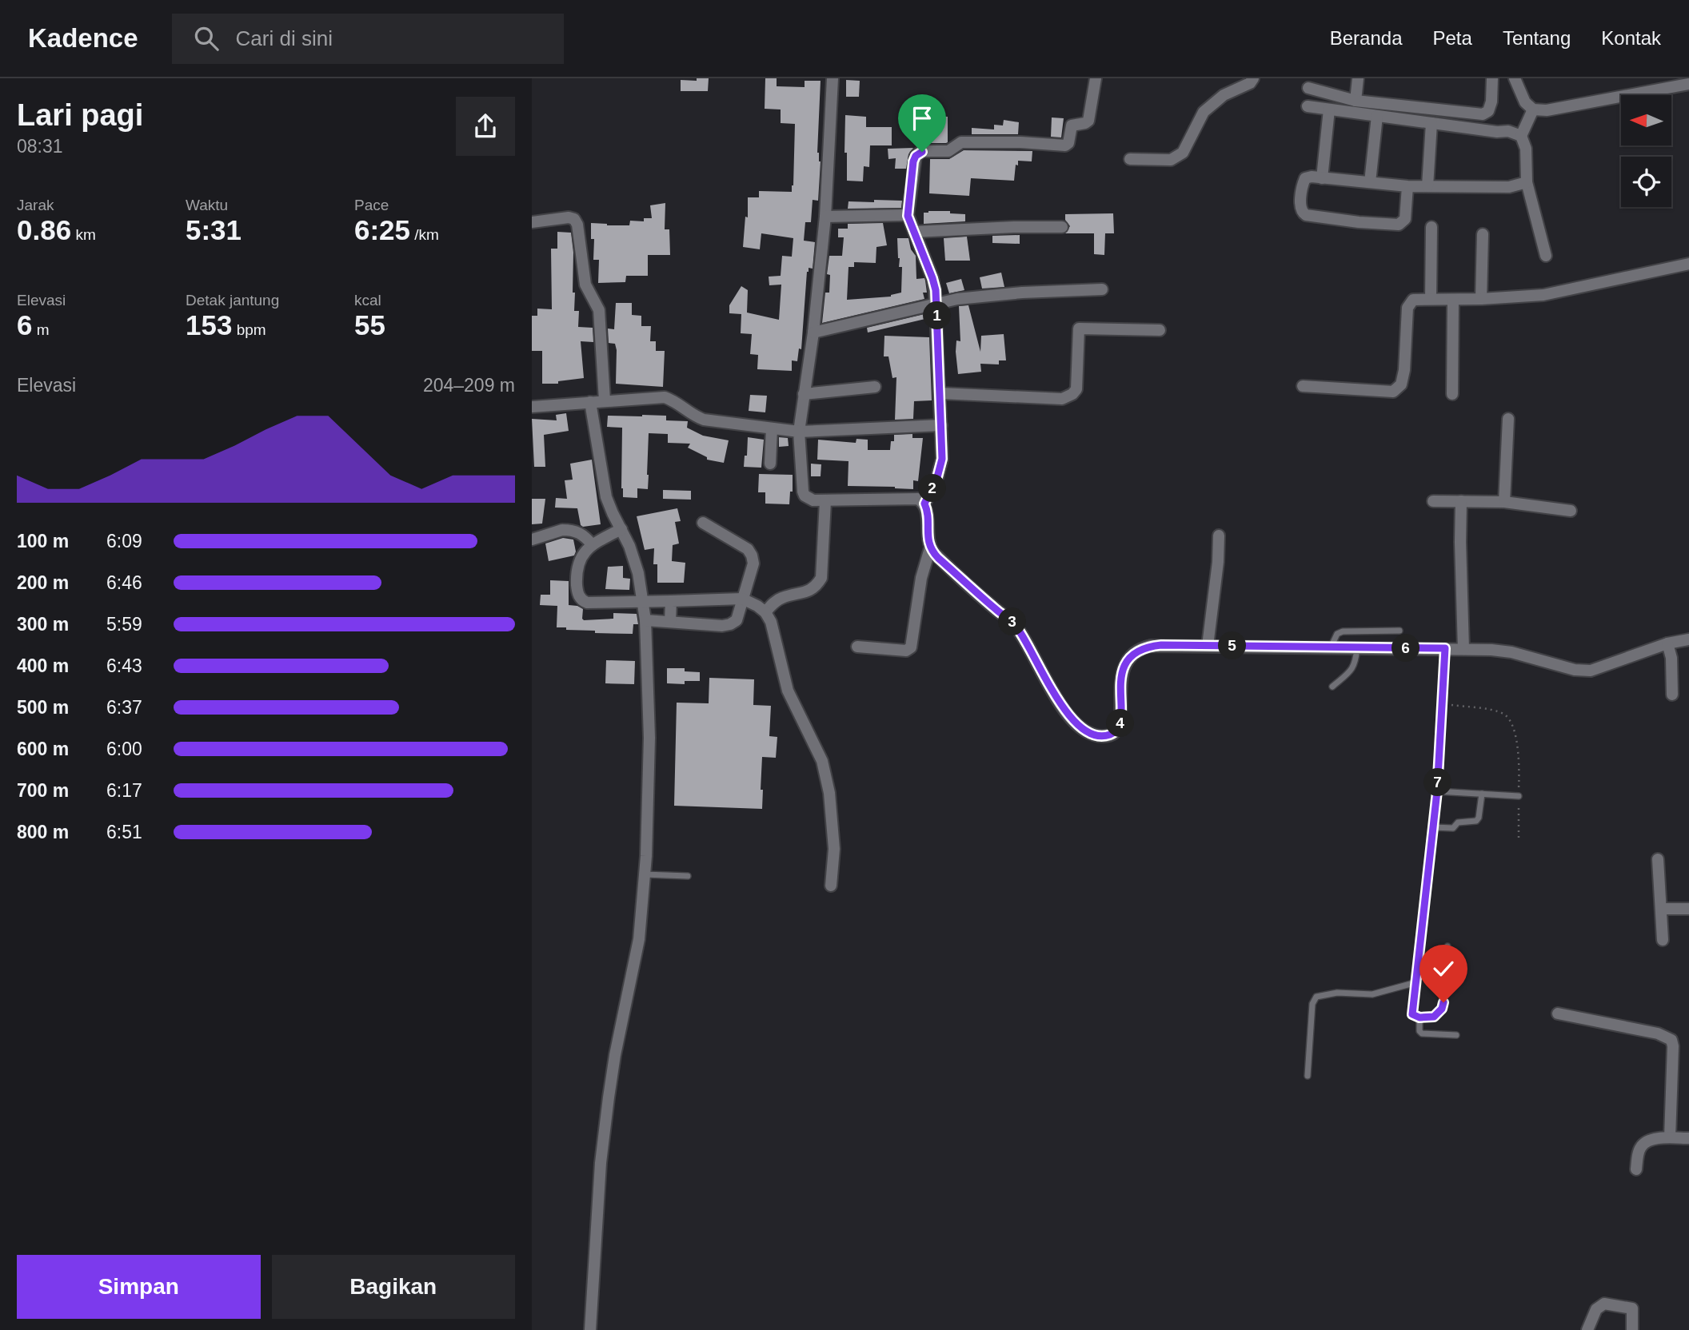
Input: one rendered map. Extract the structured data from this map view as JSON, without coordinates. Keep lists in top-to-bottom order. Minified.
{"north":"left","page":{"header":"Kadence","search":"Cari di sini","nav":["Beranda","Peta","Tentang","Kontak"],"heading":["Lari pagi","08:31"],"stats":[["Jarak","0.86 km"],["Waktu","5:31"],["Pace","6:25 /km"],["Elevasi","6 m"],["Detak jantung","153 bpm"],["kcal","55"]],"pins":["1","2","3","5","6","4","7"],"chart":["Elevasi","204–209 m"],"list":[{"name":"100 m","note":"6:09"},{"name":"200 m","note":"6:46"},{"name":"300 m","note":"5:59"},{"name":"400 m","note":"6:43"},{"name":"500 m","note":"6:37"},{"name":"600 m","note":"6:00"},{"name":"700 m","note":"6:17"},{"name":"800 m","note":"6:51"}],"buttons":["Simpan","Bagikan"]}}
